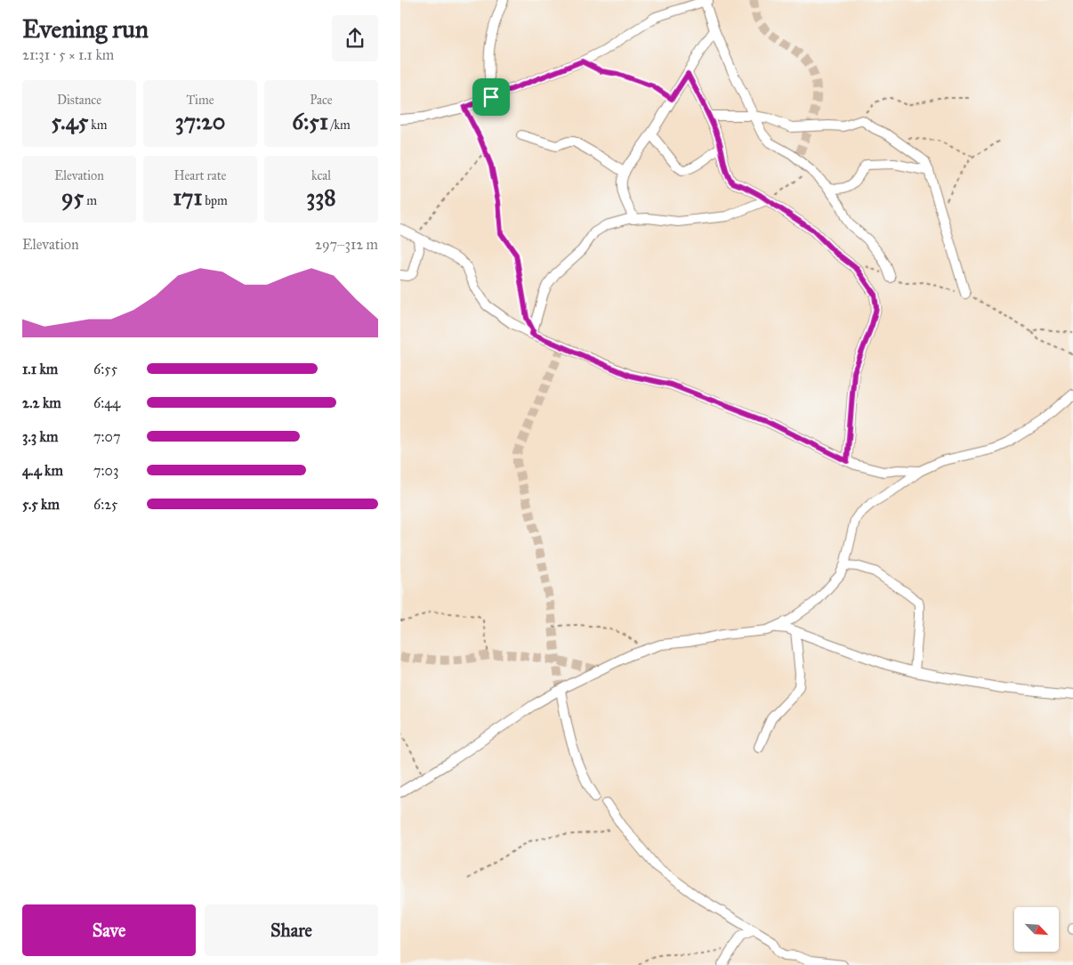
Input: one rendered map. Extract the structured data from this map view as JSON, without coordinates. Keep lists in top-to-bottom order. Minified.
{"north":"bottom right","page":{"heading":["Evening run","21:31 · 5 × 1.1 km"],"stats":[["Distance","5.45 km"],["Time","37:20"],["Pace","6:51 /km"],["Elevation","95 m"],["Heart rate","171 bpm"],["kcal","338"]],"chart":["Elevation","297–312 m"],"list":[{"name":"1.1 km","note":"6:55"},{"name":"2.2 km","note":"6:44"},{"name":"3.3 km","note":"7:07"},{"name":"4.4 km","note":"7:03"},{"name":"5.5 km","note":"6:25"}],"buttons":["Save","Share"]}}
